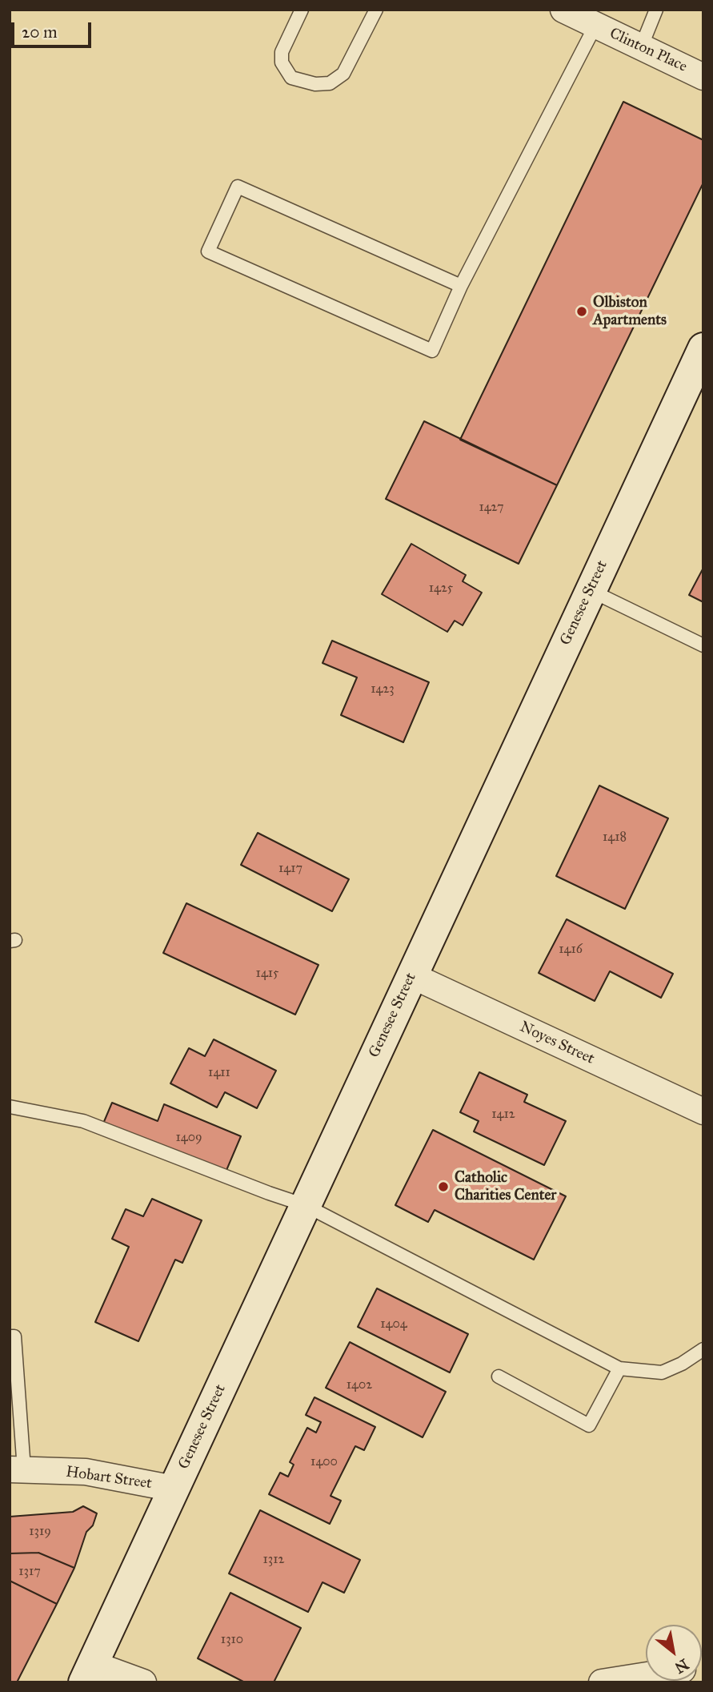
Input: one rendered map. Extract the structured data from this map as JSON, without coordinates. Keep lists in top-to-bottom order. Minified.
{"streets":{"main road":["Genesee Street"],"street":["Clinton Place","Noyes Street","Hobart Street"]},"crossings":[["Genesee Street","Noyes Street"],["Genesee Street","Hobart Street"]],"places":["Olbiston Apartments","Catholic Charities Center"],"house_numbers":["1427","1425","1423","1418","1417","1416","1415","1411","1412","1409","1404","1402","1400","1319","1312","1317","1310"],"scale_bar":"20 m","north":"bottom right"}
